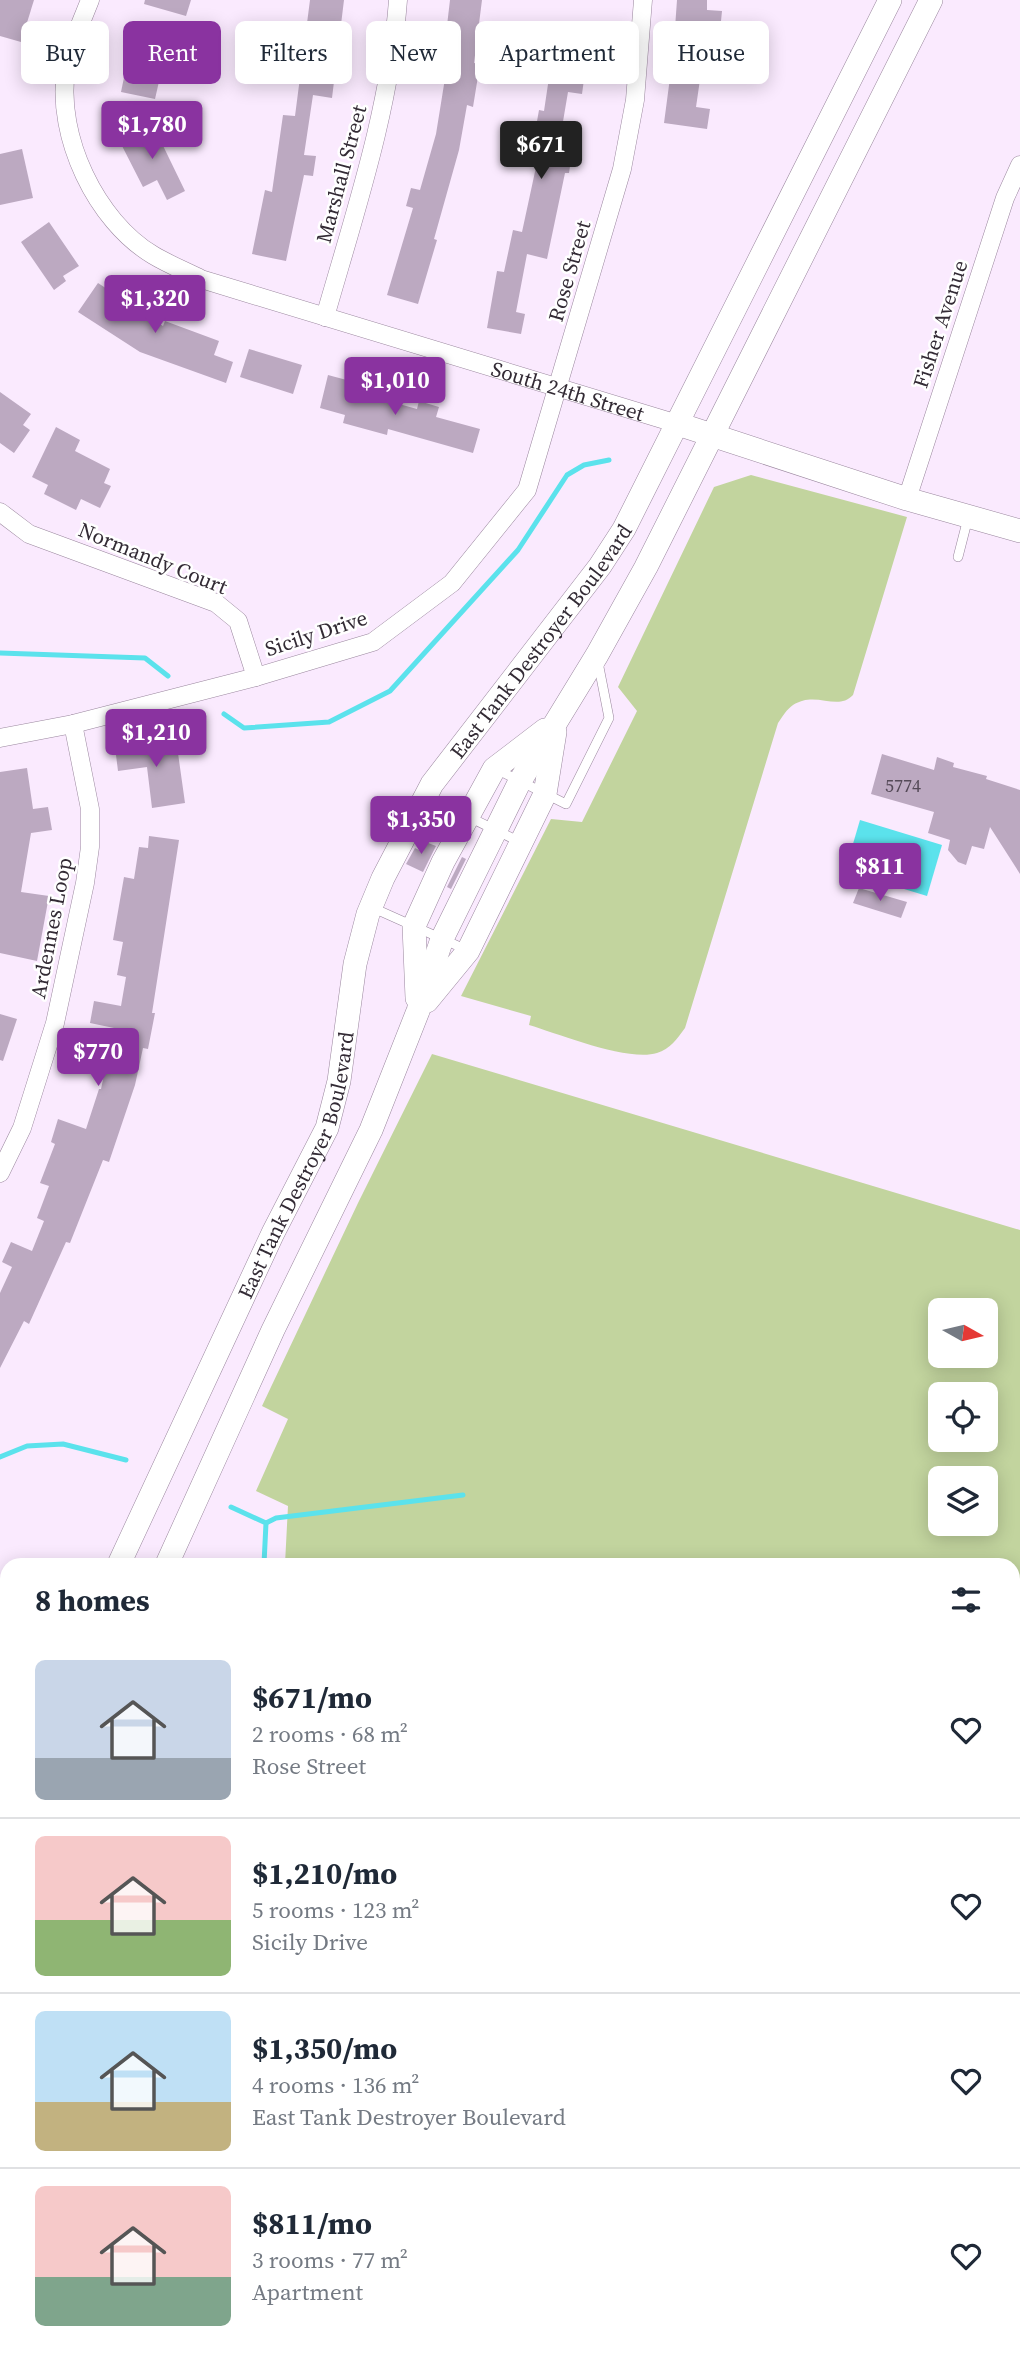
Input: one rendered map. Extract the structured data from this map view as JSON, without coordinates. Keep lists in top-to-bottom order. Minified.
{"streets":{"street":["Marshall Street","Rose Street","Fisher Avenue","South 24th Street","Normandy Court","Sicily Drive","East Tank Destroyer Boulevard","Ardennes Loop"]},"crossings":[["Marshall Street","South 24th Street"],["Rose Street","South 24th Street"],["Rose Street","Sicily Drive"],["Fisher Avenue","South 24th Street"],["South 24th Street","Sicily Drive"],["South 24th Street","East Tank Destroyer Boulevard"],["Normandy Court","Sicily Drive"],["Sicily Drive","Ardennes Loop"]],"house_numbers":["5774"],"north":"right","page":{"chip":["Buy","Rent","Filters","New","Apartment","House"],"price":["$1,780","$671","$1,320","$1,010","$1,210","$1,350","$811","$770"],"heading":"8 homes","list":[{"name":"$671/mo","note":"2 rooms · 68 m² · Rose Street"},{"name":"$1,210/mo","note":"5 rooms · 123 m² · Sicily Drive"},{"name":"$1,350/mo","note":"4 rooms · 136 m² · East Tank Destroyer Boulevard"},{"name":"$811/mo","note":"3 rooms · 77 m² · Apartment"}]}}
